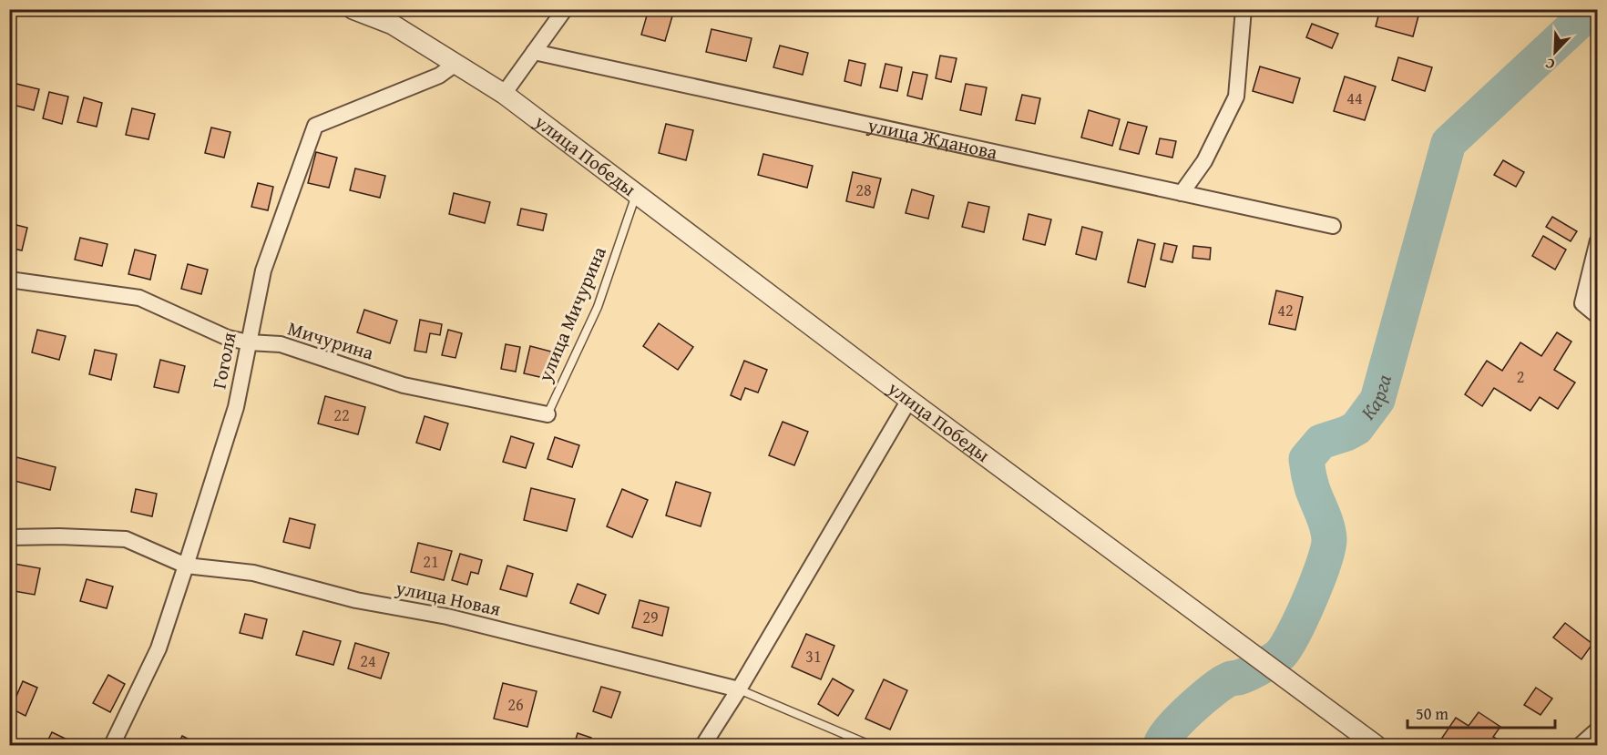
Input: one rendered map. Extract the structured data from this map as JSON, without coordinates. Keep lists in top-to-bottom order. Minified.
{"streets":{"street":["улица Жданова","улица Победы","Мичурина","Гоголя","улица Новая"],"lane":["улица Мичурина"]},"crossings":[["улица Победы","улица Мичурина"],["улица Мичурина","Мичурина"],["Мичурина","Гоголя"],["Гоголя","улица Новая"]],"water":["Карга"],"house_numbers":["44","28","42","2","22","21","29","31","24","26"],"scale_bar":"50 m","north":"bottom left"}
